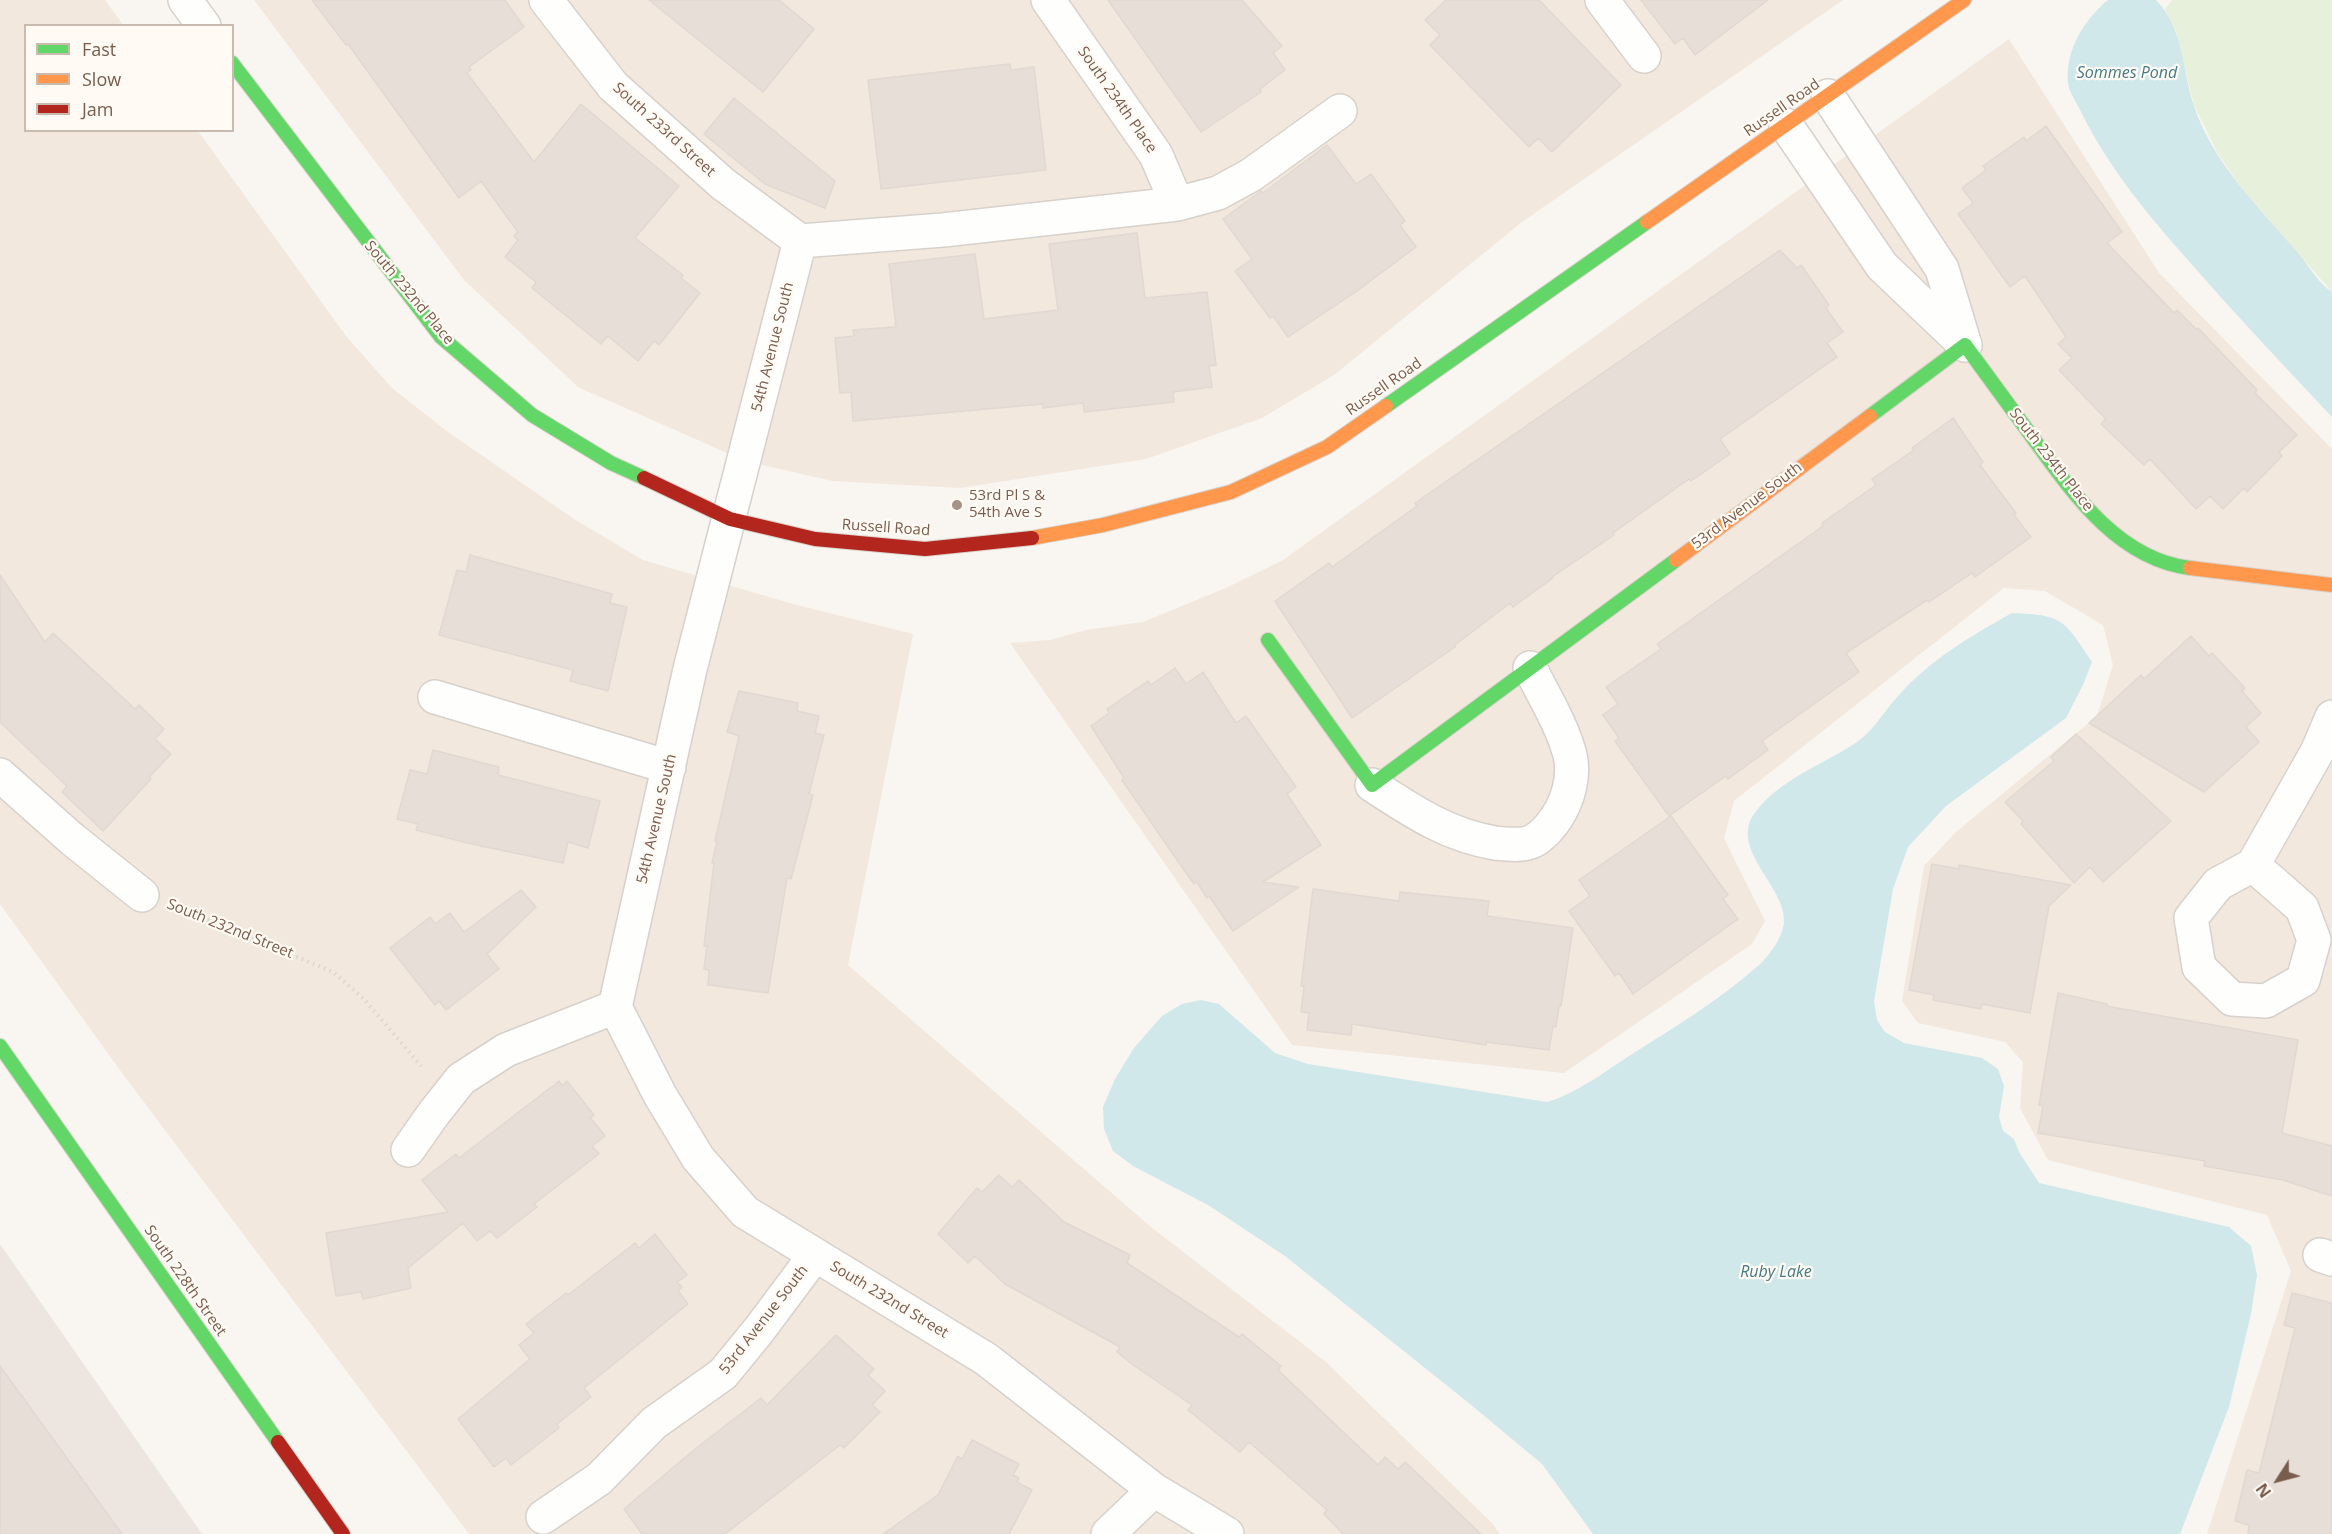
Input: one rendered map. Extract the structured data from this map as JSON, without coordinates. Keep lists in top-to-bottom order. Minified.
{"streets":{"street":["South 234th Place","Russell Road","South 233rd Street","South 232nd Place","54th Avenue South","53rd Avenue South","South 232nd Street","South 228th Street"]},"crossings":[["South 234th Place","Russell Road"],["South 234th Place","53rd Avenue South"],["Russell Road","South 232nd Place"],["Russell Road","54th Avenue South"],["South 233rd Street","54th Avenue South"],["South 232nd Place","54th Avenue South"],["54th Avenue South","South 232nd Street"],["53rd Avenue South","South 232nd Street"]],"water":["Sommes Pond","Ruby Lake"],"places":["53rd Pl S & 54th Ave S"],"legend":["Fast","Slow","Jam"],"north":"bottom left"}
